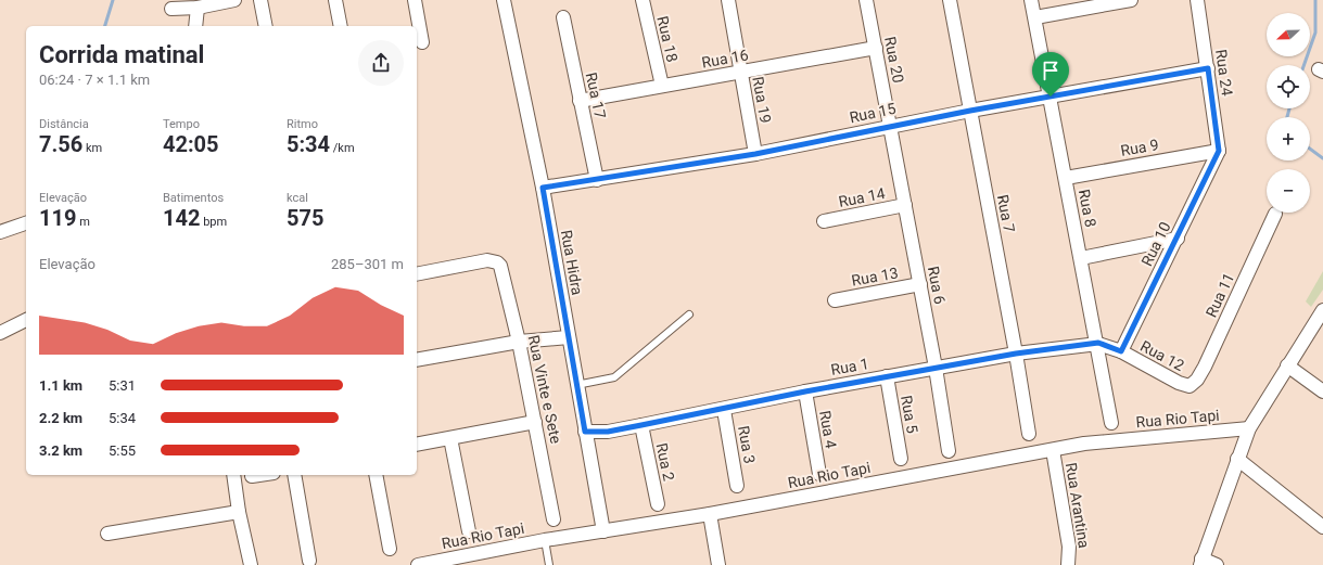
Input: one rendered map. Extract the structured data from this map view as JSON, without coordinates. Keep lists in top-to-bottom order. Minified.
{"streets":{"street":["Rua 18","Rua 16","Rua 20","Rua 24","Rua 17","Rua 19","Rua 15","Rua 9","Rua 14","Rua 8","Rua 7","Rua 10","Rua Hidra","Rua 13","Rua 6","Rua 11","Rua 12","Rua 1","Rua Vinte e Sete","Rua 5","Rua Rio Tapi","Rua 4","Rua 3","Rua 2","Rua Arantina"]},"crossings":[["Rua 18","Rua 16"],["Rua 16","Rua 20"],["Rua 16","Rua 17"],["Rua 16","Rua 19"],["Rua 20","Rua 15"],["Rua 20","Rua 6"],["Rua 24","Rua 15"],["Rua 24","Rua 9"],["Rua 24","Rua 10"],["Rua 17","Rua 15"],["Rua 19","Rua 15"],["Rua 15","Rua 8"],["Rua 15","Rua 7"],["Rua 15","Rua Hidra"],["Rua 15","Rua 6"],["Rua 9","Rua 8"],["Rua 9","Rua 10"],["Rua 14","Rua 6"],["Rua 8","Rua 1"],["Rua 7","Rua 1"],["Rua 10","Rua 12"],["Rua 10","Rua 1"],["Rua Hidra","Rua 1"],["Rua Hidra","Rua Rio Tapi"],["Rua 13","Rua 6"],["Rua 6","Rua 1"],["Rua 11","Rua 12"],["Rua 12","Rua 1"],["Rua 1","Rua 5"],["Rua 1","Rua 4"],["Rua 1","Rua 3"],["Rua 1","Rua 2"],["Rua Rio Tapi","Rua Arantina"]],"north":"left","page":{"map_buttons":["+","−"],"heading":["Corrida matinal","06:24 · 7 × 1.1 km"],"stats":[["Distância","7.56 km"],["Tempo","42:05"],["Ritmo","5:34 /km"],["Elevação","119 m"],["Batimentos","142 bpm"],["kcal","575"]],"chart":["Elevação","285–301 m"],"list":[{"name":"1.1 km","note":"5:31"},{"name":"2.2 km","note":"5:34"},{"name":"3.2 km","note":"5:55"}]}}
